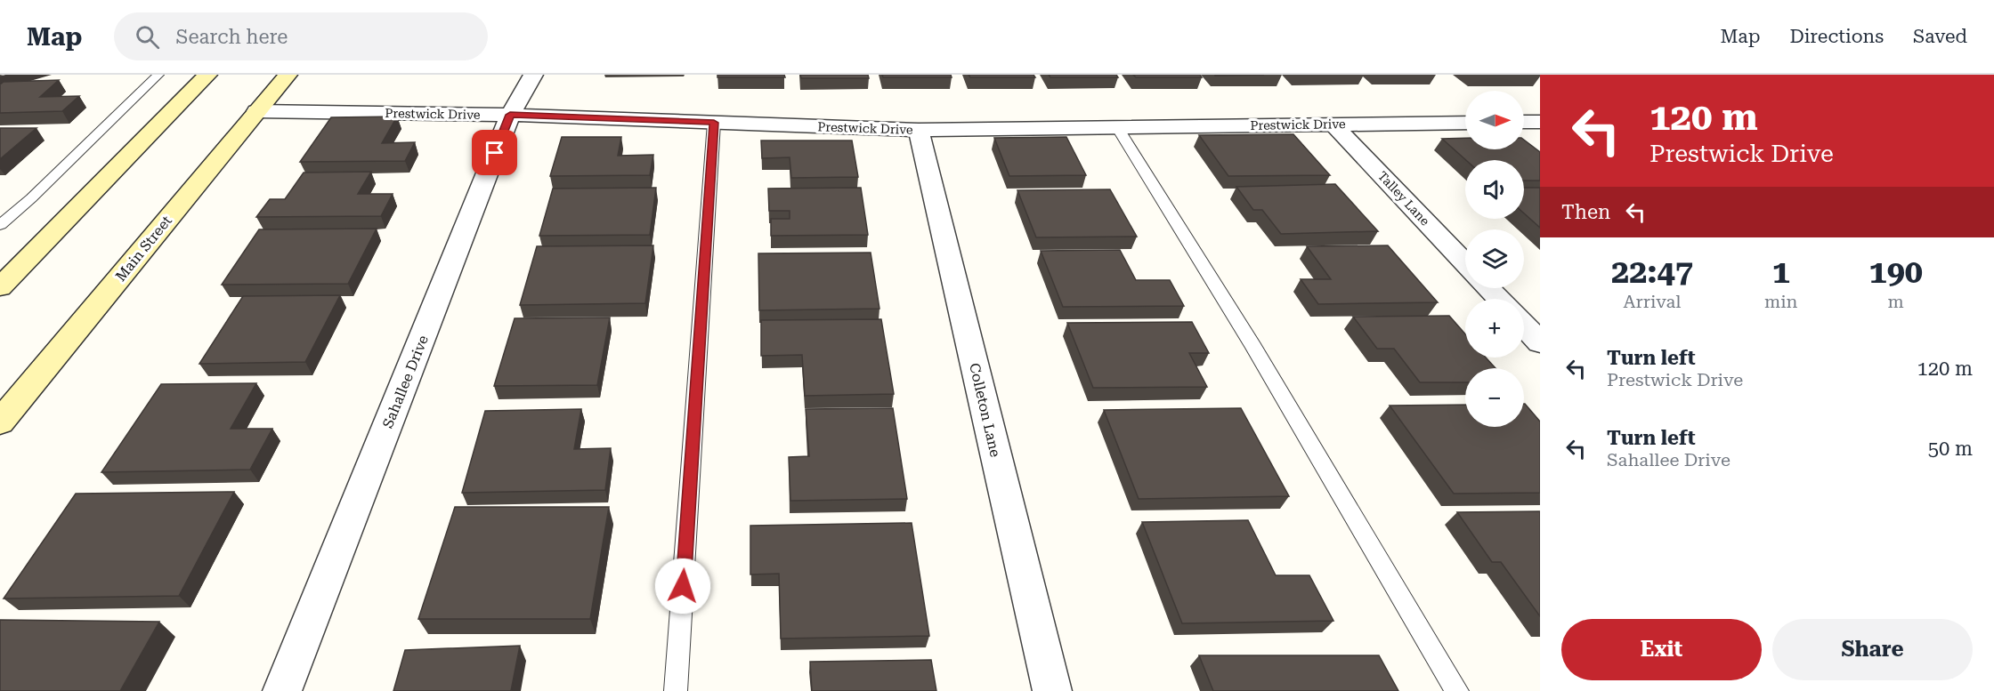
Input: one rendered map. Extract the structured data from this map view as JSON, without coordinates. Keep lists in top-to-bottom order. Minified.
{"streets":{"main road":["Main Street"],"street":["Prestwick Drive","Talley Lane","Sahallee Drive","Colleton Lane"]},"crossings":[["Prestwick Drive","Talley Lane"],["Prestwick Drive","Main Street"],["Prestwick Drive","Sahallee Drive"],["Prestwick Drive","Colleton Lane"]],"north":"right","page":{"header":"Map","search":"Search here","nav":["Map","Directions","Saved"],"turn":["120 m","Prestwick Drive"],"map_buttons":["+","−"],"then":"Then","eta":["22:47","Arrival","1","min","190","m"],"list":[{"name":"Turn left","note":"Prestwick Drive","value":"120 m"},{"name":"Turn left","note":"Sahallee Drive","value":"50 m"}],"buttons":["Exit","Share"]}}
